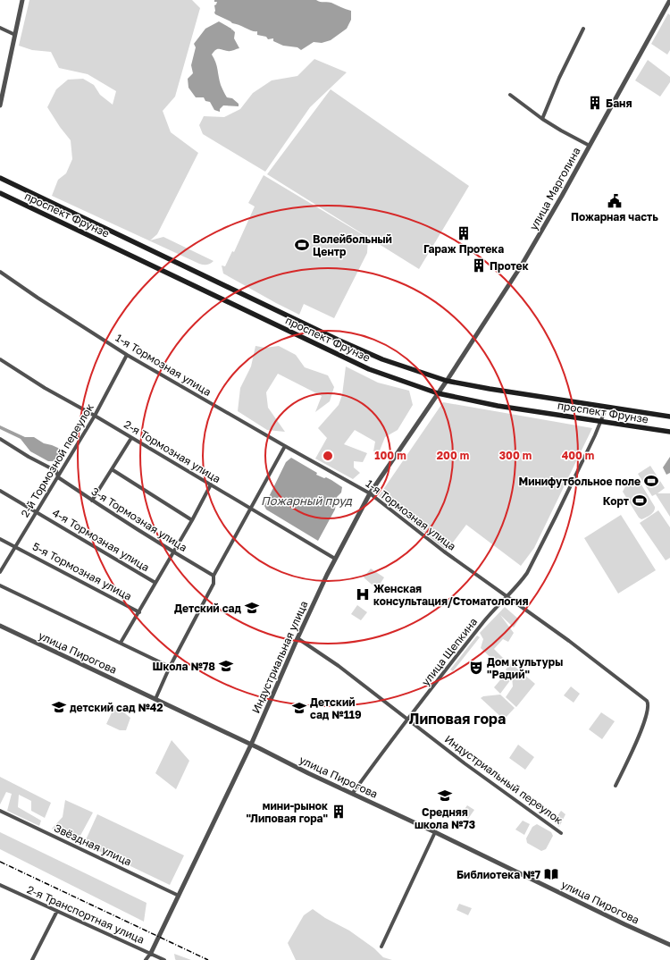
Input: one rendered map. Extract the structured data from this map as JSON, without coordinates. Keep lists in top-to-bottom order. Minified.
{"streets":{"main road":["проспект Фрунзе"],"street":["улица Марголина","1-я Тормозная улица","2-я Тормозная улица","2-й Тормозной переулок","3-я Тормозная улица","4-я Тормозная улица","5-я Тормозная улица","улица Щепкина","улица Пирогова","Индустриальная улица","Индустриальный переулок","Звёздная улица","2-я Транспортная улица"]},"crossings":[["улица Марголина","проспект Фрунзе"],["улица Марголина","Индустриальная улица"],["проспект Фрунзе","улица Щепкина"],["проспект Фрунзе","Индустриальная улица"],["1-я Тормозная улица","2-й Тормозной переулок"],["1-я Тормозная улица","улица Щепкина"],["1-я Тормозная улица","Индустриальная улица"],["2-я Тормозная улица","2-й Тормозной переулок"],["2-я Тормозная улица","Индустриальная улица"],["2-й Тормозной переулок","3-я Тормозная улица"],["2-й Тормозной переулок","4-я Тормозная улица"],["2-й Тормозной переулок","5-я Тормозная улица"],["улица Щепкина","улица Пирогова"],["улица Щепкина","Индустриальный переулок"],["улица Пирогова","Индустриальная улица"],["Индустриальная улица","Индустриальный переулок"],["Индустриальная улица","Звёздная улица"],["Индустриальная улица","2-я Транспортная улица"]],"districts":["Липовая гора"],"water":["Пожарный пруд"],"places":{"building":["Баня","Гараж Протека","Протек","мини-рынок \"Липовая гора\""],"public building":["Пожарная часть"],"sports":["Волейбольный Центр","Минифутбольное поле","Корт"],"hospital":["Женская консультация/Стоматология"],"school or university":["Детский сад","Школа №78","детский сад №42","Детский сад №119","Средняя школа №73"],"theatre":["Дом культуры \"Радий\""],"library":["Библиотека №7"]},"rings":["100 m","200 m","300 m","400 m"]}
